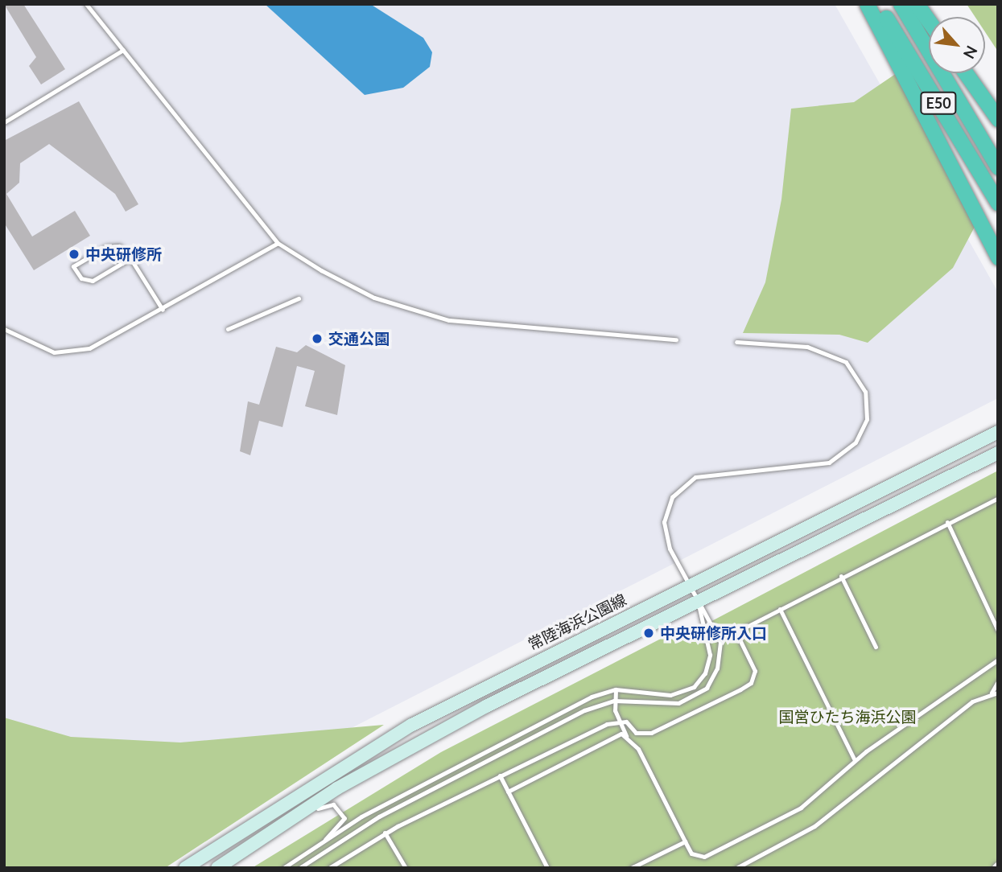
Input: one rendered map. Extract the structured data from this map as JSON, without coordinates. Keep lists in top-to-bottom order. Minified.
{"streets":{"highway":["E50"],"main road":["常陸海浜公園線"]},"parks":["国営ひたち海浜公園"],"places":["中央研修所","交通公園","中央研修所入口"],"north":"bottom right"}
